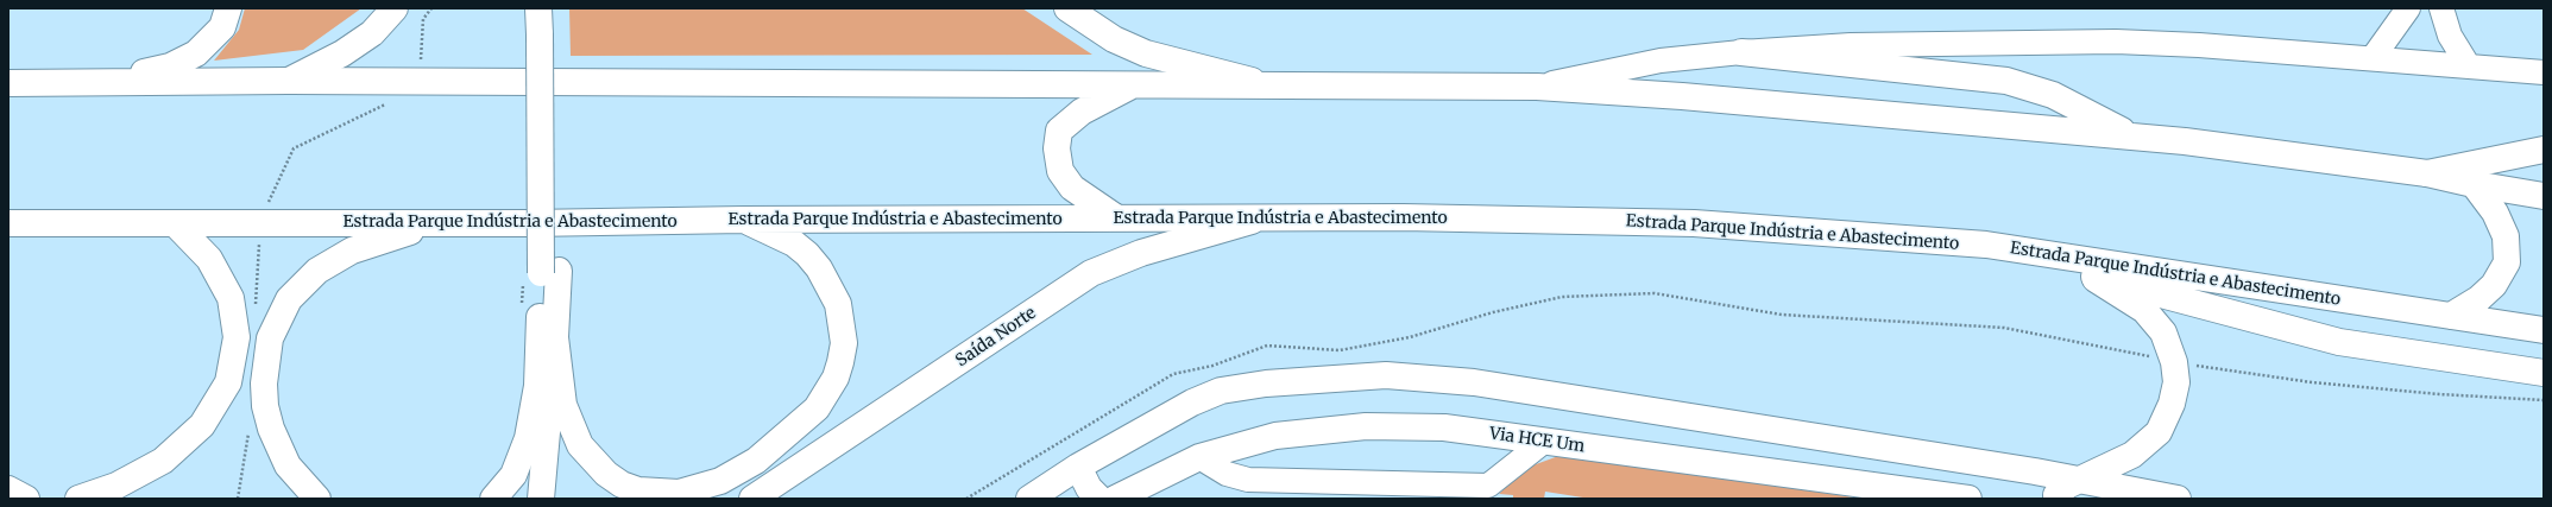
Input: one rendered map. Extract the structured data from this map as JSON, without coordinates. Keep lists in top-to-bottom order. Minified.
{"streets":{"main road":["Estrada Parque Indústria e Abastecimento","Saída Norte","Via HCE Um"]},"crossings":[["Estrada Parque Indústria e Abastecimento","Saída Norte"]]}
